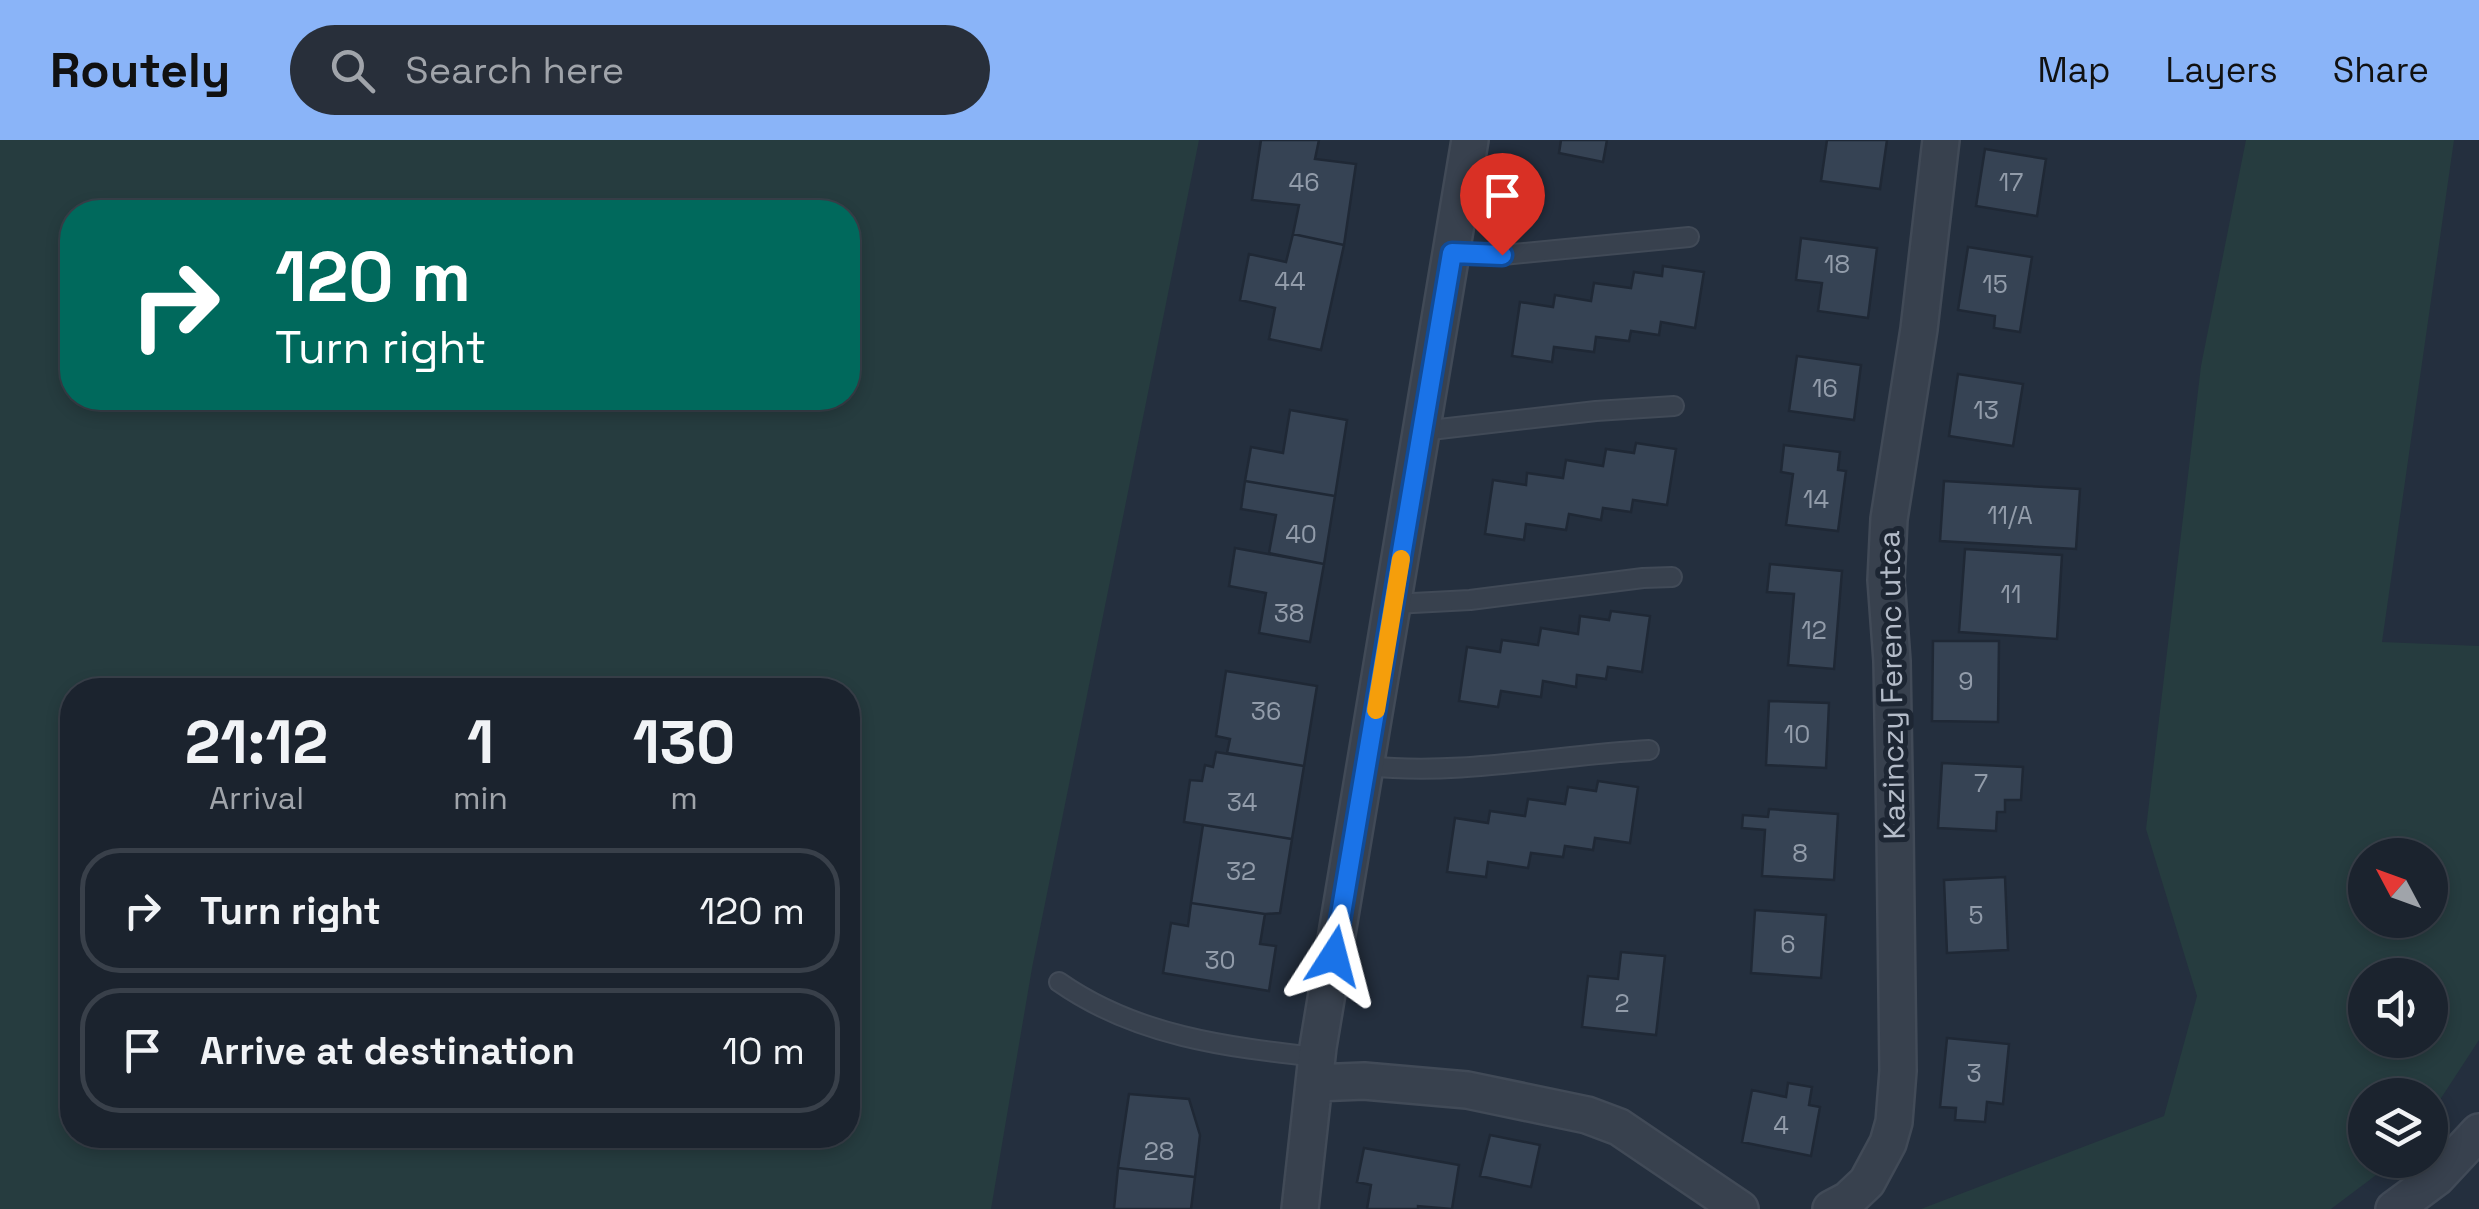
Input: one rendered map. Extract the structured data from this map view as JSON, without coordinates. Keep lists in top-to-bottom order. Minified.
{"streets":{"street":["Kazinczy Ferenc utca"]},"house_numbers":["46","17","18","44","15","16","13","14","11/A","40","11","38","12","9","36","10","7","34","8","32","5","6","30","2","3","4","28"],"north":"top left","page":{"header":"Routely","search":"Search here","nav":["Map","Layers","Share"],"turn":["120 m","Turn right"],"eta":["21:12","Arrival","1","min","130","m"],"list":[{"name":"Turn right","value":"120 m"},{"name":"Arrive at destination","value":"10 m"}]}}
